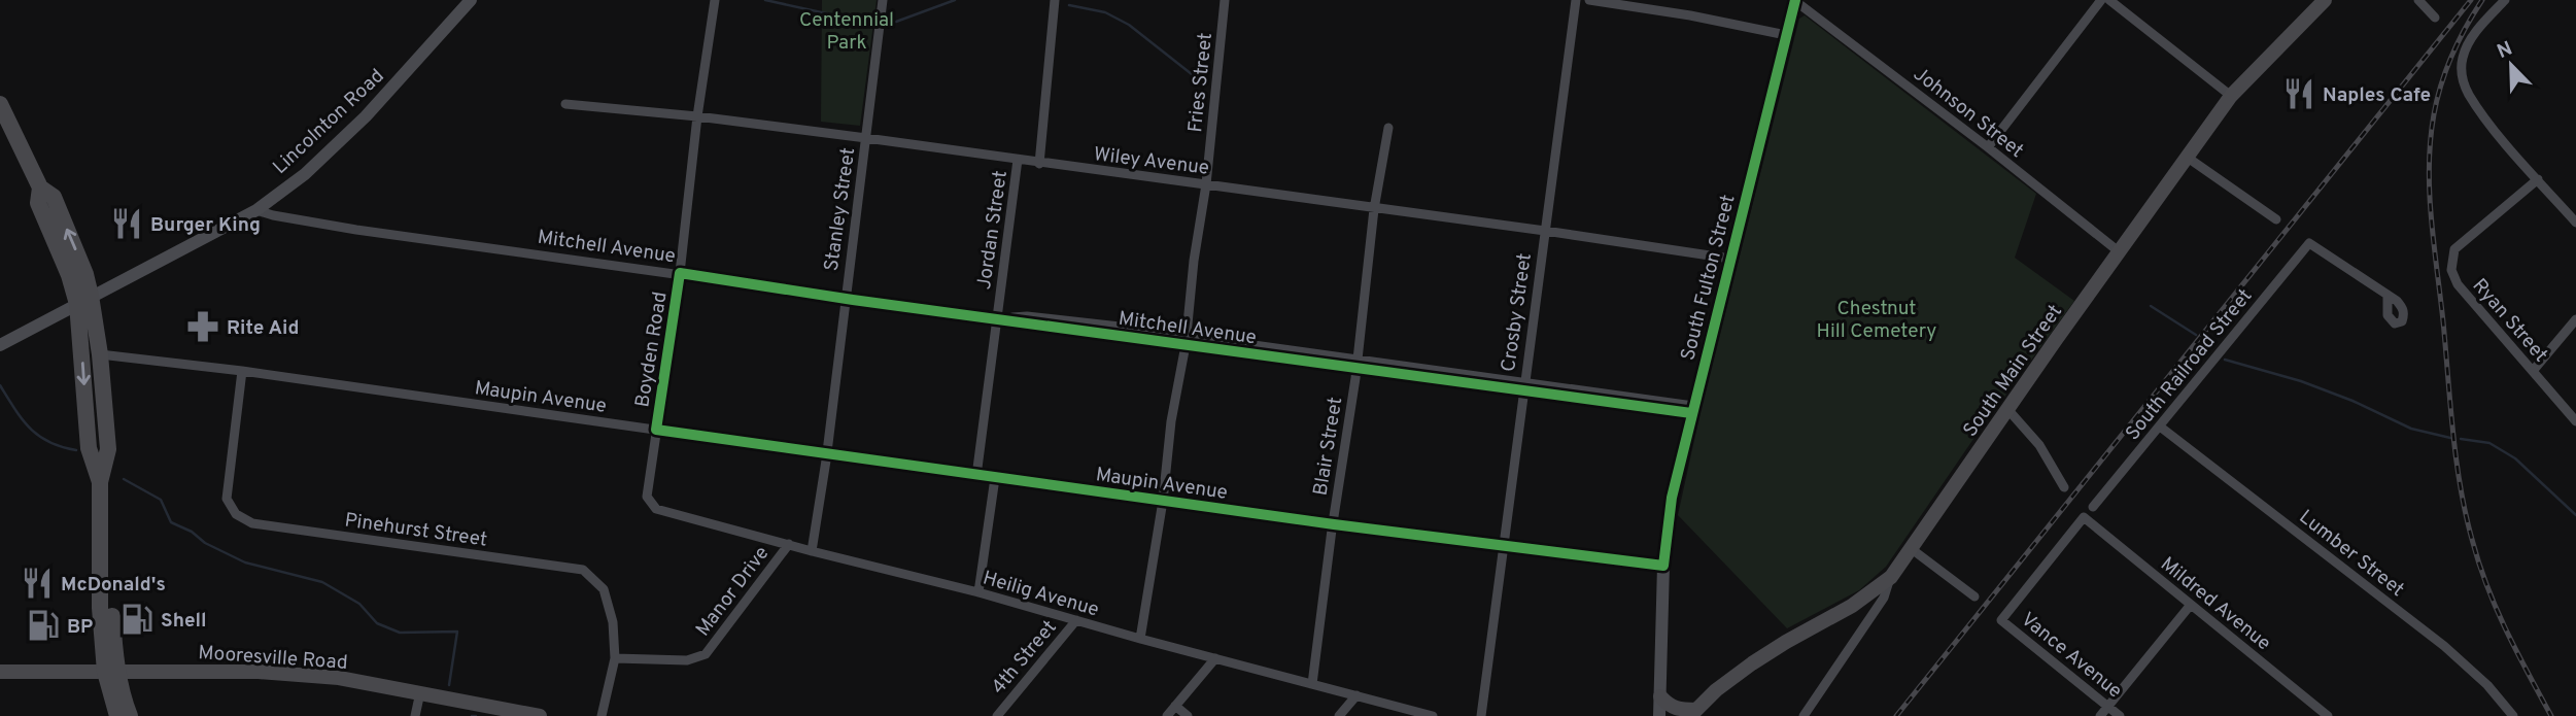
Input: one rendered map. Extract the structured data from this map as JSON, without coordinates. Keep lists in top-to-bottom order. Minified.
{"streets":{"main road":["South Main Street","Mooresville Road"],"street":["Fries Street","Johnson Street","Lincolnton Road","Wiley Avenue","Stanley Street","Jordan Street","Mitchell Avenue","South Fulton Street","Crosby Street","Ryan Street","Boyden Road","South Railroad Street","Maupin Avenue","Blair Street","Pinehurst Street","Lumber Street","Manor Drive","Heilig Avenue","Mildred Avenue","Vance Avenue","4th Street"]},"crossings":[["Fries Street","Wiley Avenue"],["Fries Street","Mitchell Avenue"],["Fries Street","Maupin Avenue"],["Fries Street","Heilig Avenue"],["Johnson Street","South Fulton Street"],["Johnson Street","South Main Street"],["Lincolnton Road","Mitchell Avenue"],["Wiley Avenue","Stanley Street"],["Wiley Avenue","Jordan Street"],["Wiley Avenue","South Fulton Street"],["Wiley Avenue","Crosby Street"],["Wiley Avenue","Boyden Road"],["Wiley Avenue","Blair Street"],["Stanley Street","Mitchell Avenue"],["Stanley Street","Maupin Avenue"],["Stanley Street","Heilig Avenue"],["Jordan Street","Mitchell Avenue"],["Jordan Street","Maupin Avenue"],["Mitchell Avenue","South Fulton Street"],["Mitchell Avenue","Crosby Street"],["Mitchell Avenue","Boyden Road"],["Mitchell Avenue","Blair Street"],["South Fulton Street","Maupin Avenue"],["Crosby Street","Maupin Avenue"],["Boyden Road","Maupin Avenue"],["Boyden Road","Heilig Avenue"],["South Railroad Street","Lumber Street"],["Maupin Avenue","Blair Street"],["Maupin Avenue","Pinehurst Street"],["Blair Street","Heilig Avenue"],["Pinehurst Street","Manor Drive"],["Manor Drive","Heilig Avenue"],["Heilig Avenue","4th Street"],["Mildred Avenue","Vance Avenue"]],"parks":["Centennial Park","Chestnut Hill Cemetery"],"places":{"restaurant":["Naples Cafe","Burger King","McDonald's"],"pharmacy":["Rite Aid"],"fuel station":["Shell","BP"]},"north":"top left"}
